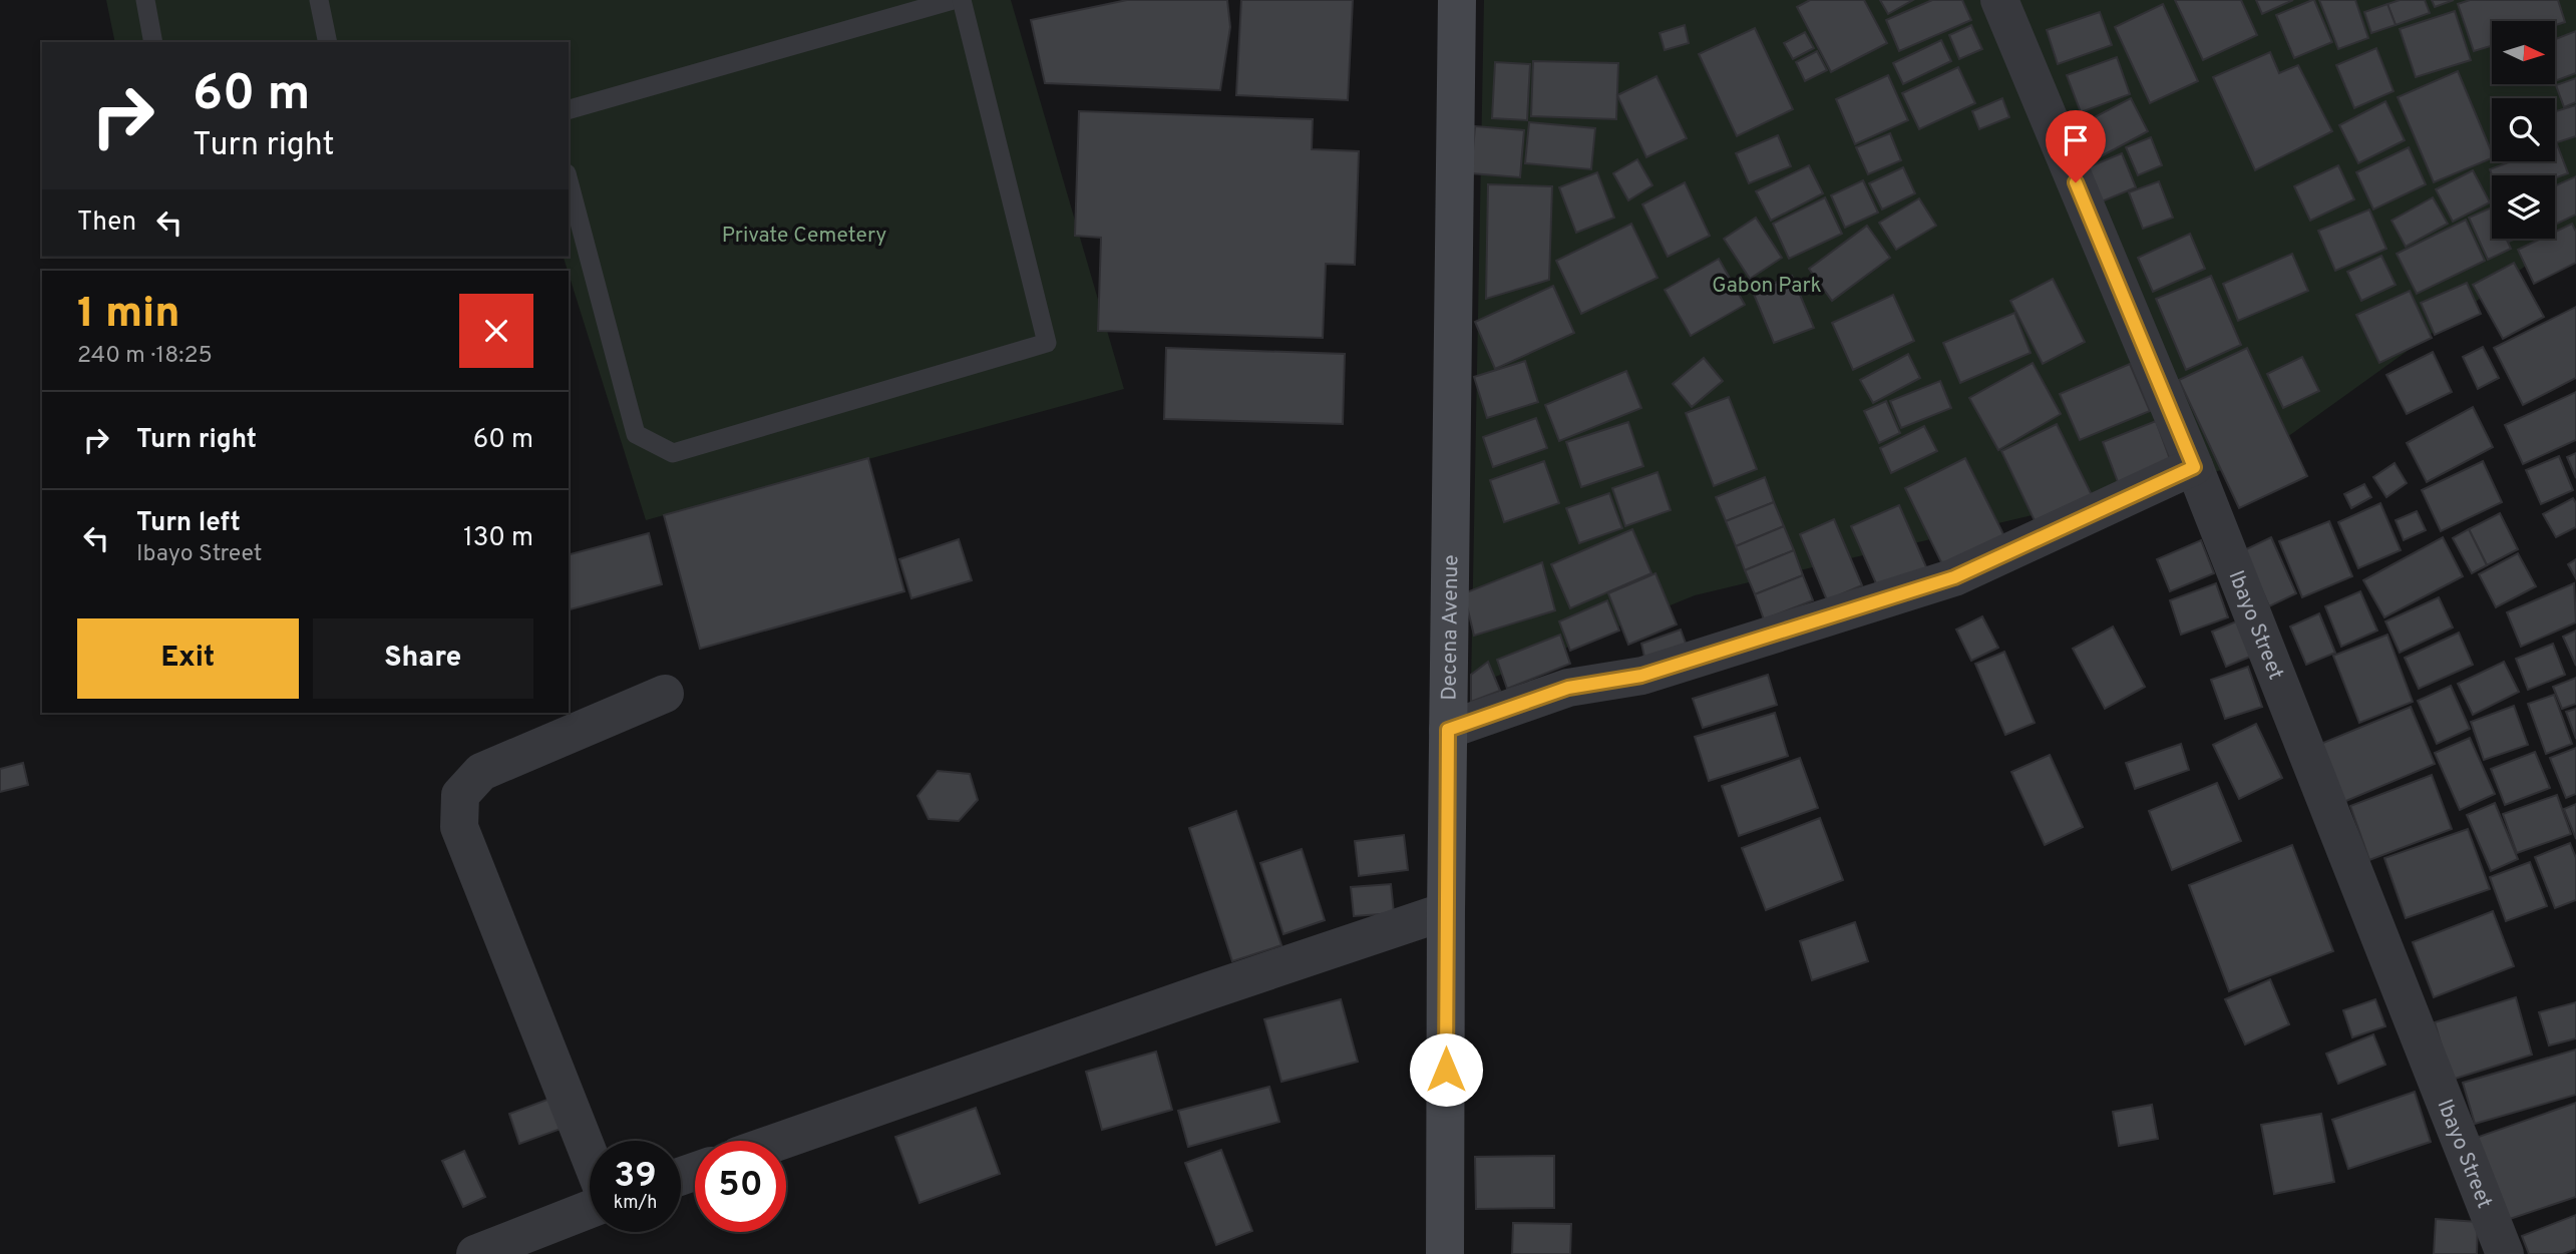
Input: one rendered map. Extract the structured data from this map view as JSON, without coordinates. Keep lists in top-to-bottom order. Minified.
{"streets":{"main road":["Decena Avenue"],"street":["Ibayo Street"]},"parks":["Private Cemetery","Gabon Park"],"north":"right","page":{"turn":["60 m","Turn right"],"then":"Then","heading":["1 min","240 m · 18:25"],"list":[{"name":"Turn right","value":"60 m"},{"name":"Turn left","note":"Ibayo Street","value":"130 m"}],"buttons":["Exit","Share"],"speed":"39 km/h","limit":"50"}}
